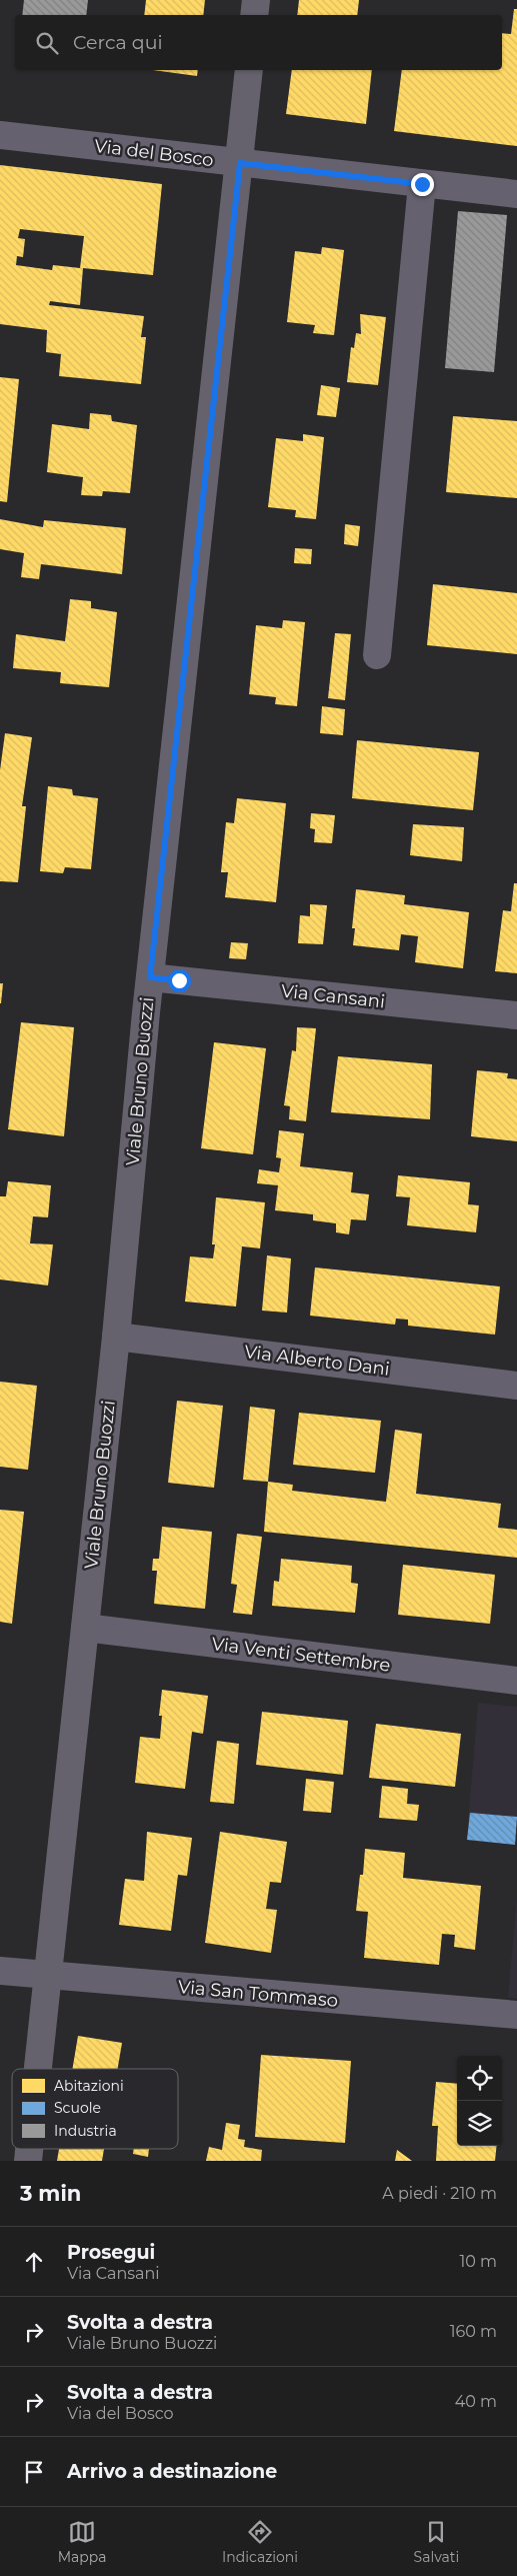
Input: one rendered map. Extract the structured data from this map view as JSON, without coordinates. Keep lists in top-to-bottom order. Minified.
{"streets":{"main road":["Viale Bruno Buozzi"],"street":["Via del Bosco","Via Cansani","Via Alberto Dani","Via Venti Settembre","Via San Tommaso"]},"crossings":[["Via del Bosco","Viale Bruno Buozzi"],["Via Cansani","Viale Bruno Buozzi"],["Viale Bruno Buozzi","Via Alberto Dani"],["Viale Bruno Buozzi","Via Venti Settembre"],["Viale Bruno Buozzi","Via San Tommaso"]],"legend":["Abitazioni","Scuole","Industria"],"page":{"search":"Cerca qui","heading":["3 min","A piedi · 210 m"],"list":[["Prosegui","Via Cansani","10 m"],["Svolta a destra","Viale Bruno Buozzi","160 m"],["Svolta a destra","Via del Bosco","40 m"],"Arrivo a destinazione"],"nav":["Mappa","Indicazioni","Salvati"]}}
